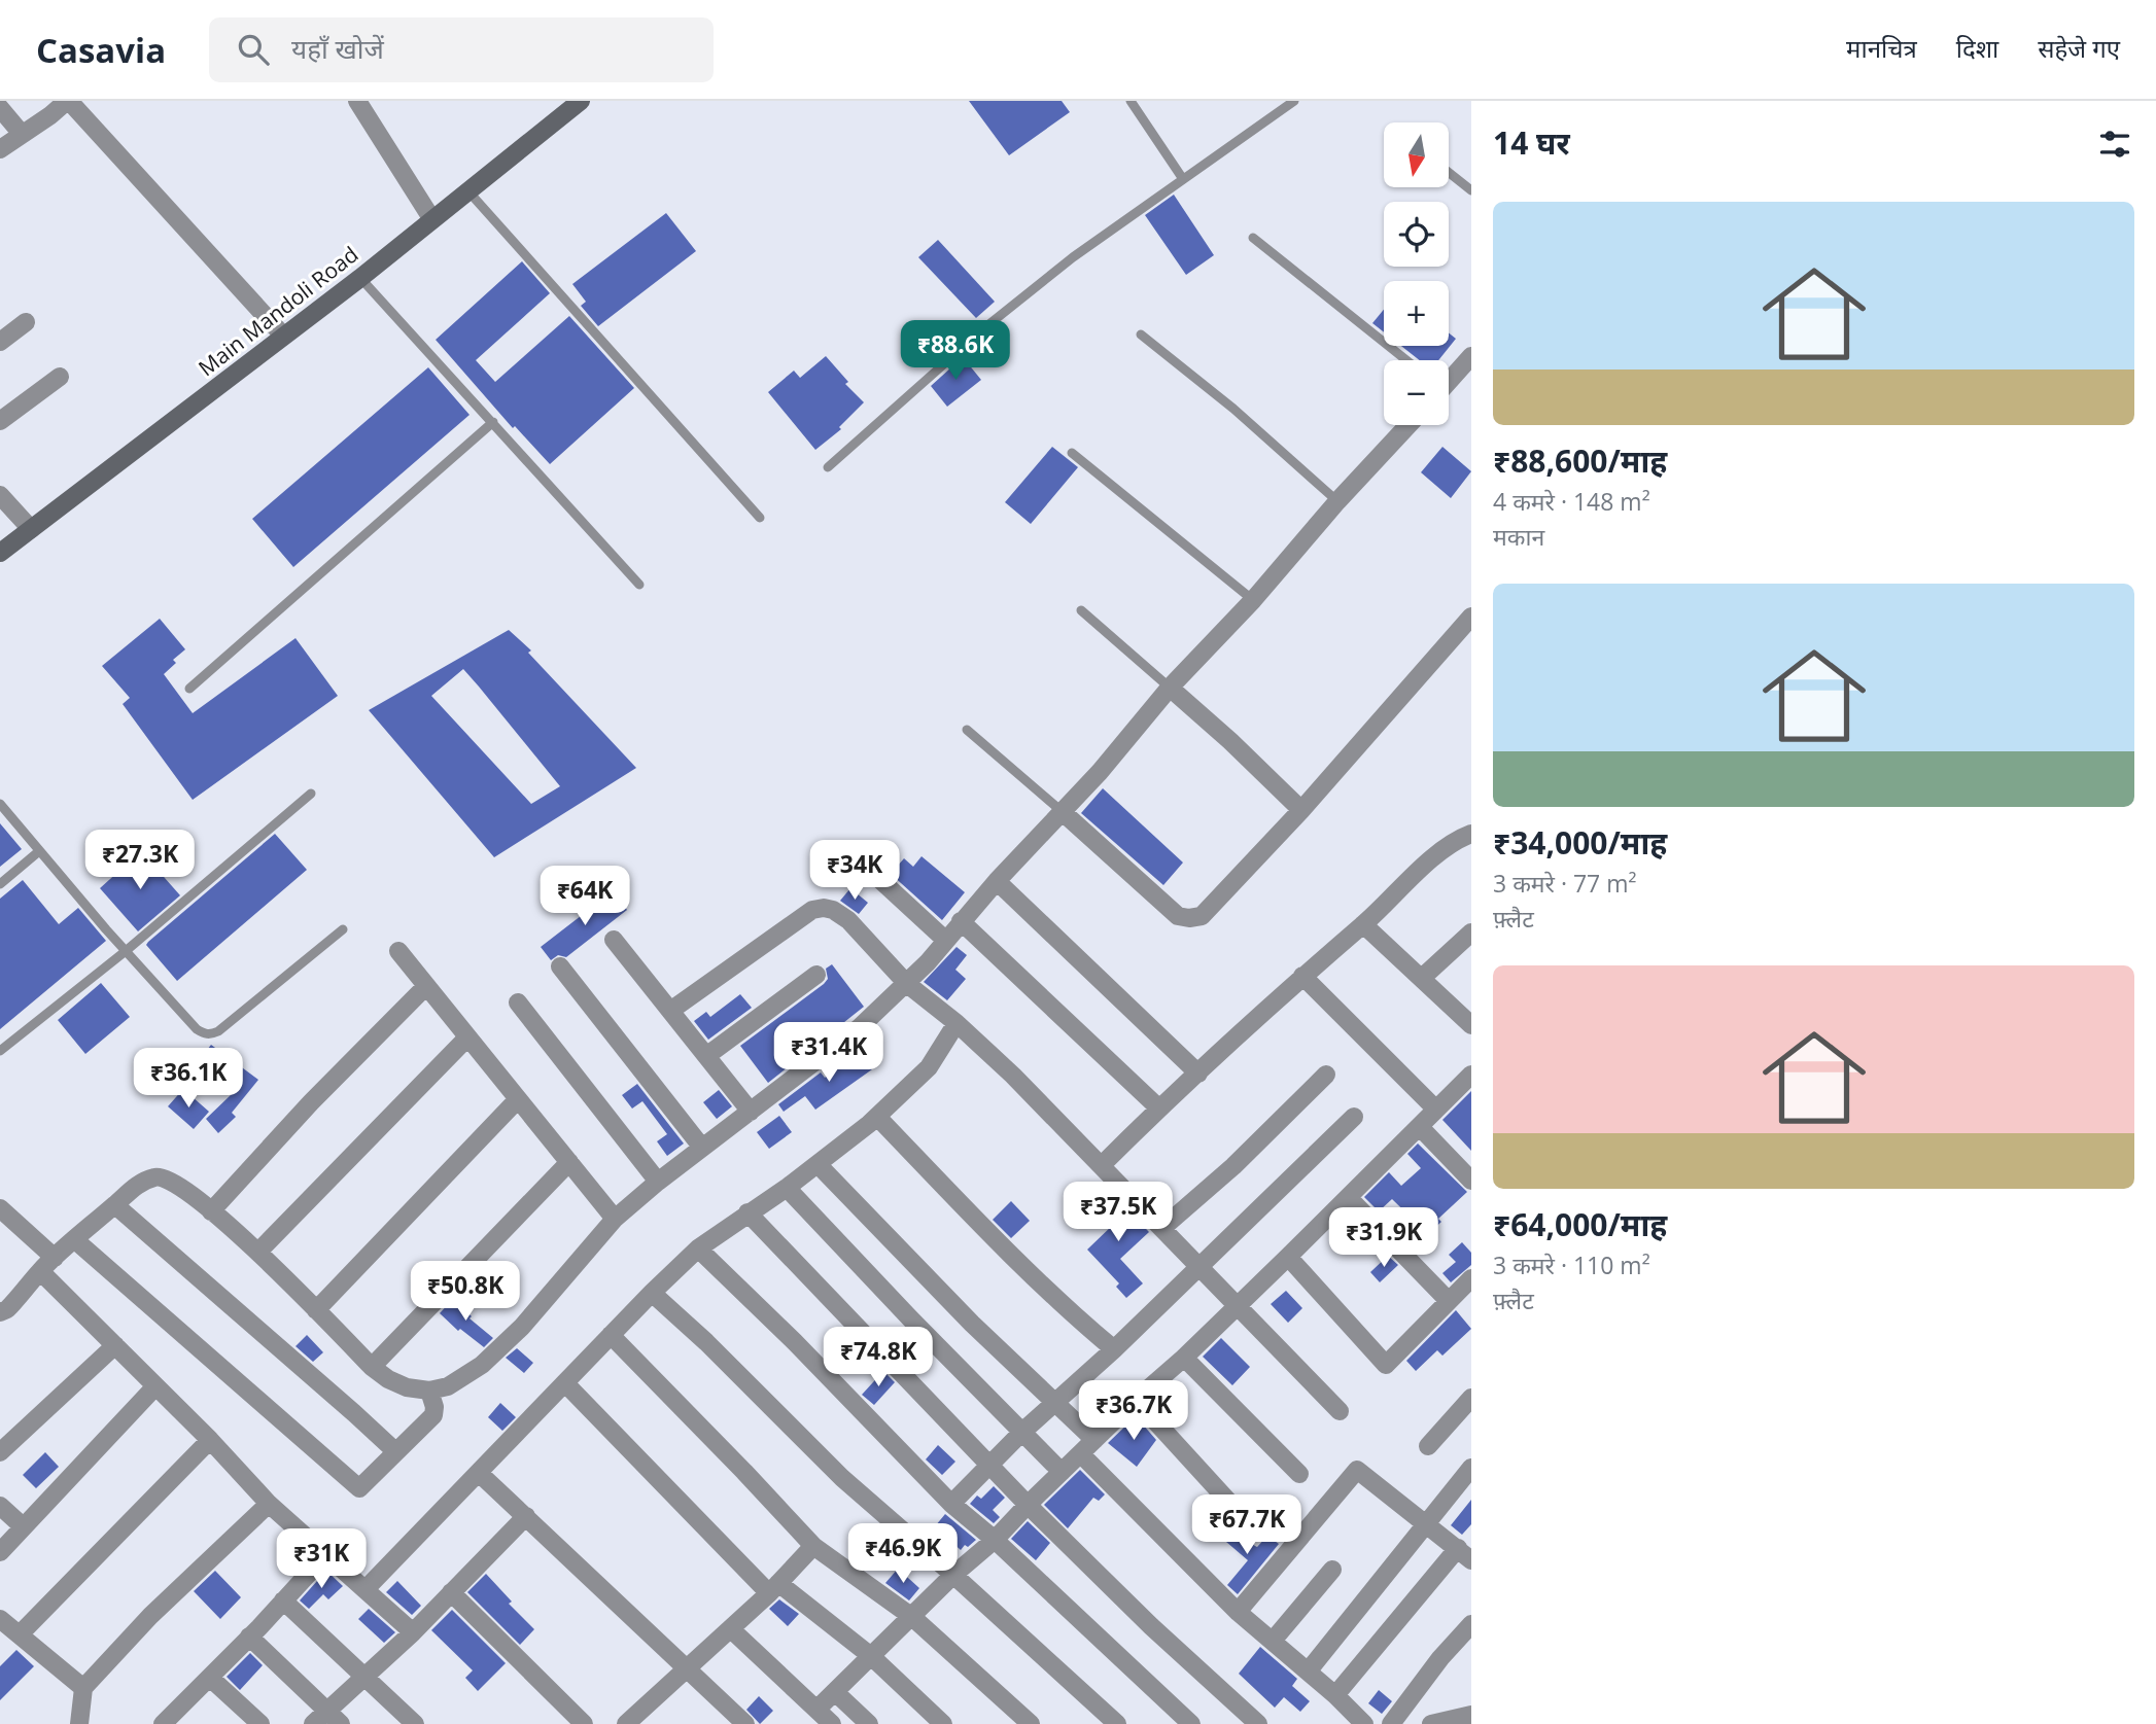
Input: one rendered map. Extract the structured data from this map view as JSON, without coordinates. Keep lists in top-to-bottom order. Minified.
{"streets":{"street":["Main Mandoli Road"]},"north":"bottom","page":{"header":"Casavia","search":"यहाँ खोजें","nav":["मानचित्र","दिशा","सहेजे गए"],"heading":"14 घर","map_buttons":["+","−"],"list":[{"name":"₹88,600/माह","note":"4 कमरे · 148 m² · मकान"},{"name":"₹34,000/माह","note":"3 कमरे · 77 m² · फ़्लैट"},{"name":"₹64,000/माह","note":"3 कमरे · 110 m² · फ़्लैट"}],"price":["₹88.6K","₹27.3K","₹34K","₹64K","₹31.4K","₹36.1K","₹37.5K","₹31.9K","₹50.8K","₹74.8K","₹36.7K","₹67.7K","₹46.9K","₹31K"]}}
